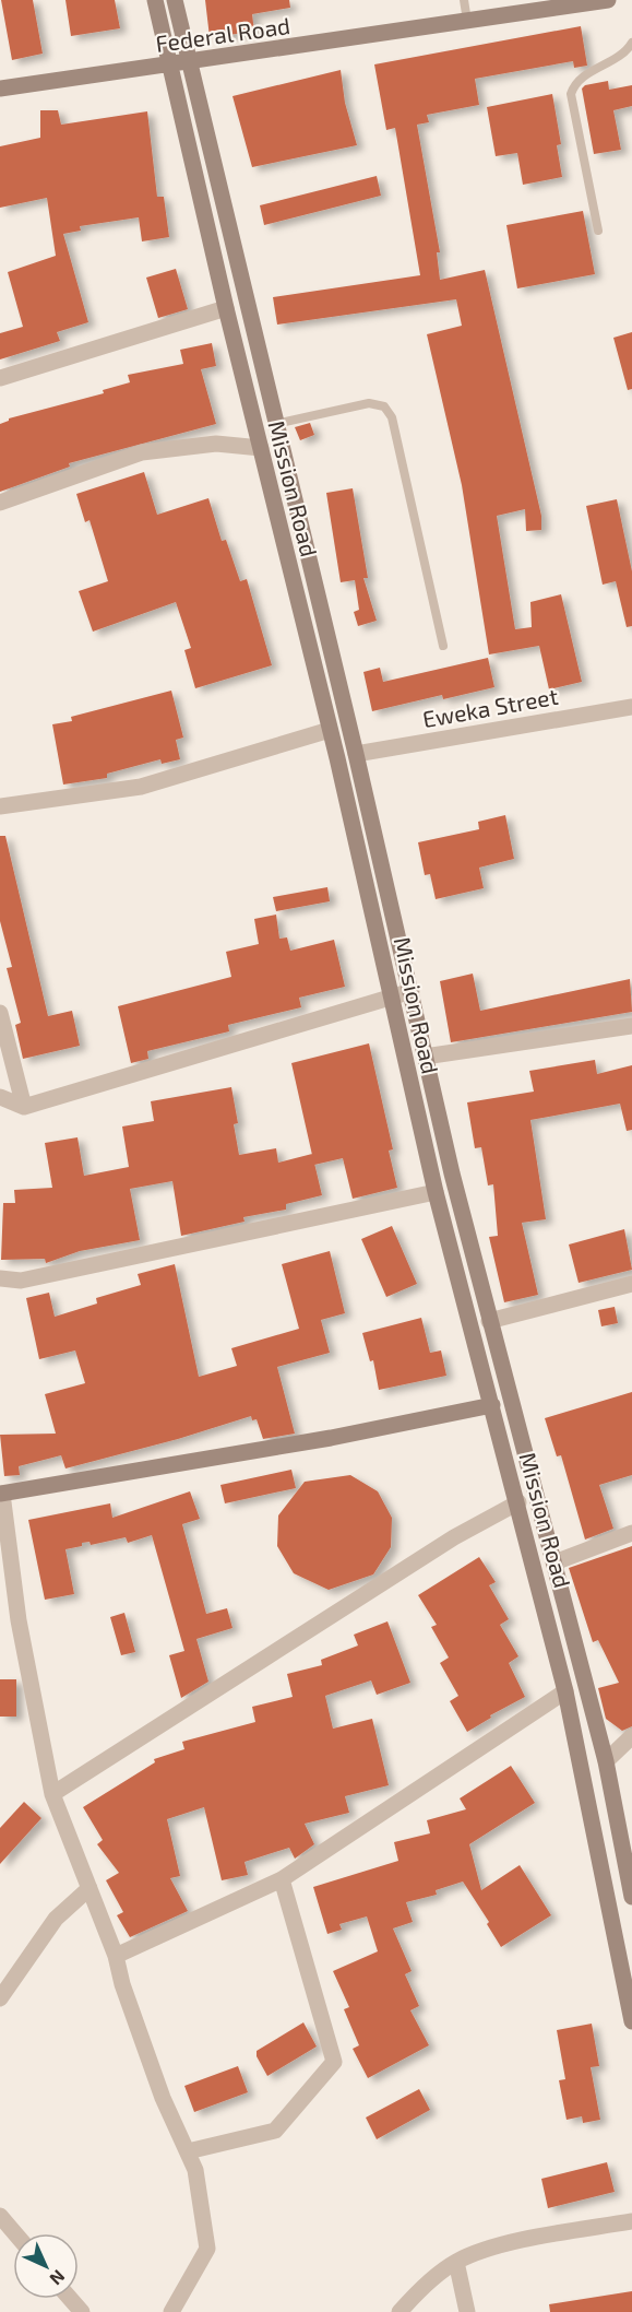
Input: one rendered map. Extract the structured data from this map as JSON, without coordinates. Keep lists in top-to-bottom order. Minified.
{"streets":{"street":["Federal Road","Mission Road","Eweka Street"]},"crossings":[["Federal Road","Mission Road"],["Mission Road","Eweka Street"]],"north":"bottom right"}
